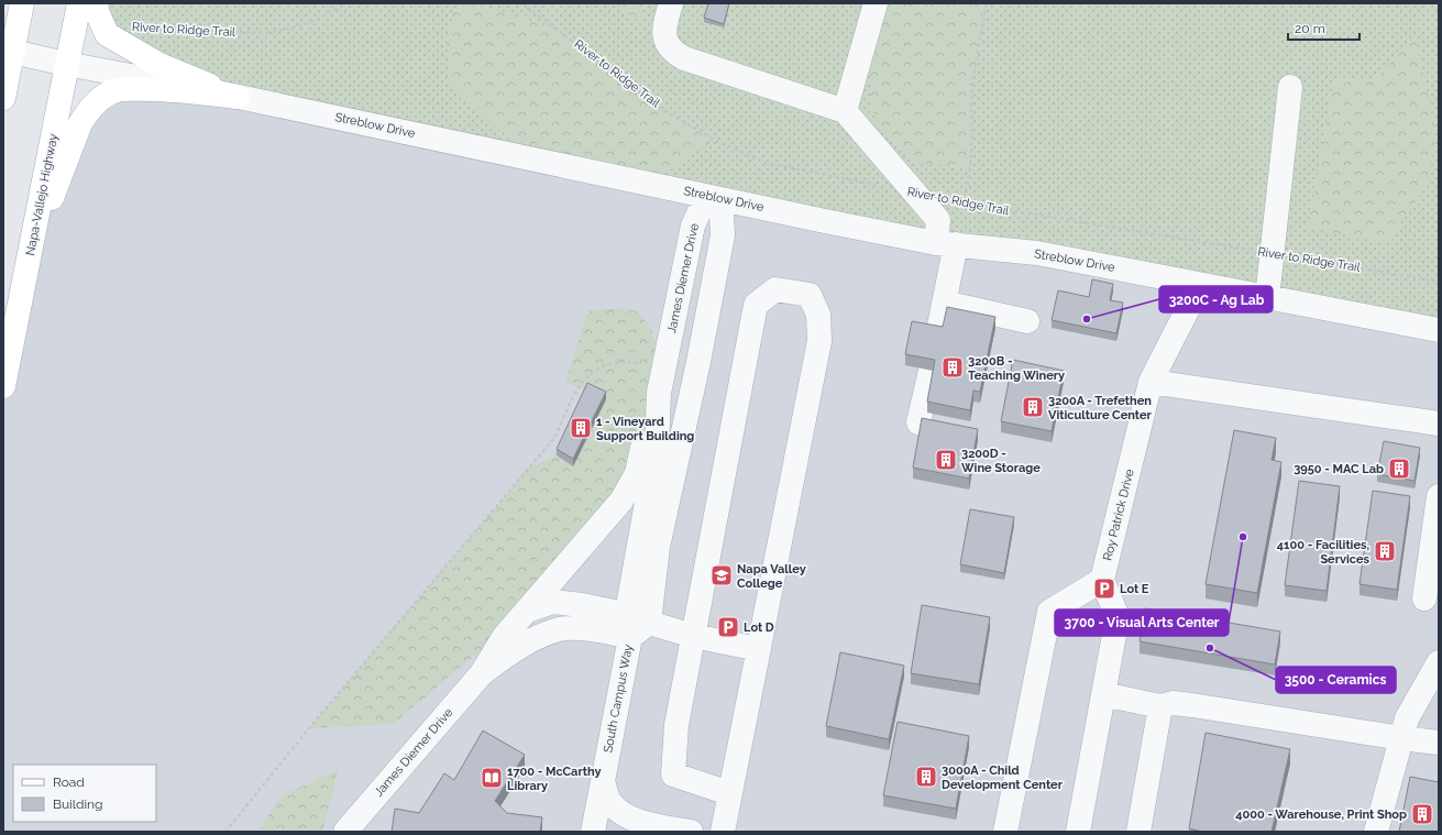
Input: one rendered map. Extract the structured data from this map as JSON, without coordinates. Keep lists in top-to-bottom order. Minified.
{"streets":{"main road":["Napa-Vallejo Highway"],"street":["Streblow Drive","James Diemer Drive","Roy Patrick Drive","South Campus Way"],"path":["River to Ridge Trail"]},"crossings":[["Streblow Drive","Napa-Vallejo Highway"],["Streblow Drive","James Diemer Drive"],["Streblow Drive","Roy Patrick Drive"],["James Diemer Drive","South Campus Way"]],"places":{"other":["3200C - Ag Lab","3700 - Visual Arts Center","3500 - Ceramics"],"building":["3200B - Teaching Winery","3200A - Trefethen Viticulture Center","1 - Vineyard Support Building","3200D - Wine Storage","3950 - MAC Lab","4100 - Facilities, Services","3000A - Child Development Center","4000 - Warehouse, Print Shop"],"school or university":["Napa Valley College"],"parking":["Lot E","Lot D"],"library":["1700 - McCarthy Library"]},"legend":["Road","Building"],"scale_bar":"20 m"}
